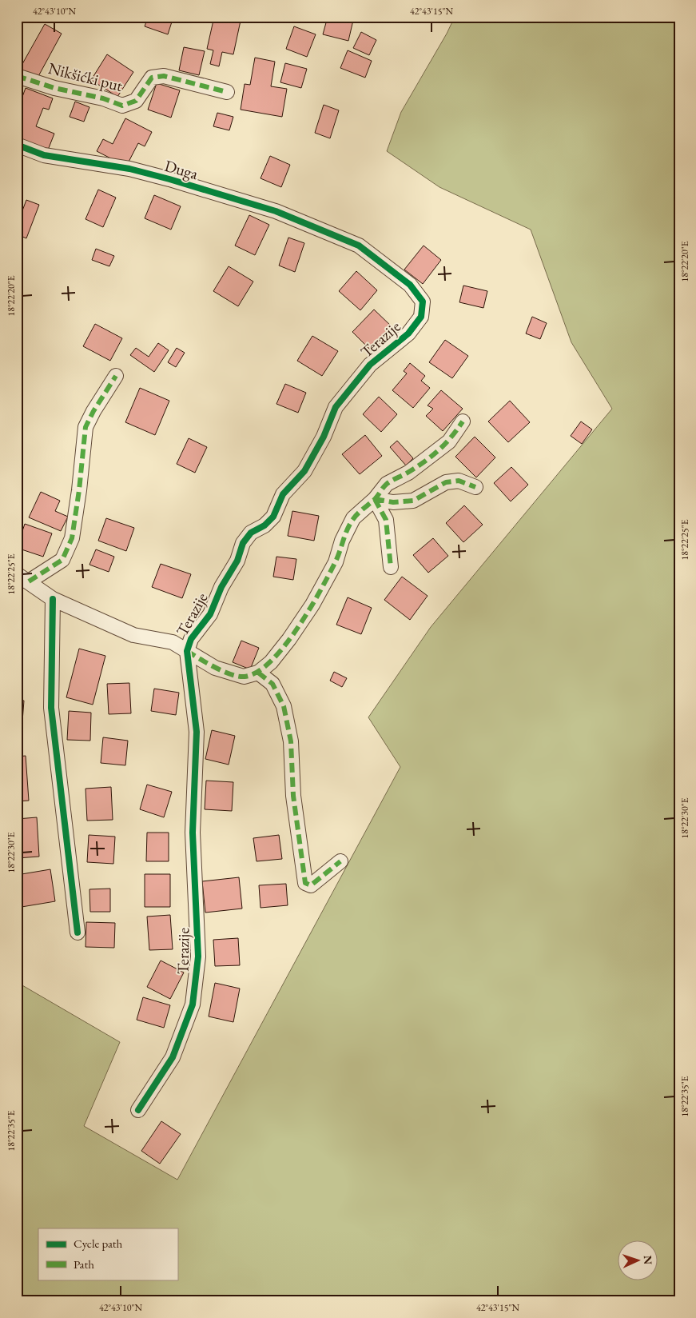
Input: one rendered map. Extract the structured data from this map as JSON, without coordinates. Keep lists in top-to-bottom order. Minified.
{"streets":{"street":["Nikšićki put","Duga","Terazije"]},"crossings":[["Duga","Terazije"]],"legend":["Cycle path","Path"],"north":"right","coordinates":["42°43'10\"N","42°43'15\"N","18°22'20\"E","18°22'25\"E","18°22'30\"E","18°22'35\"E"]}
